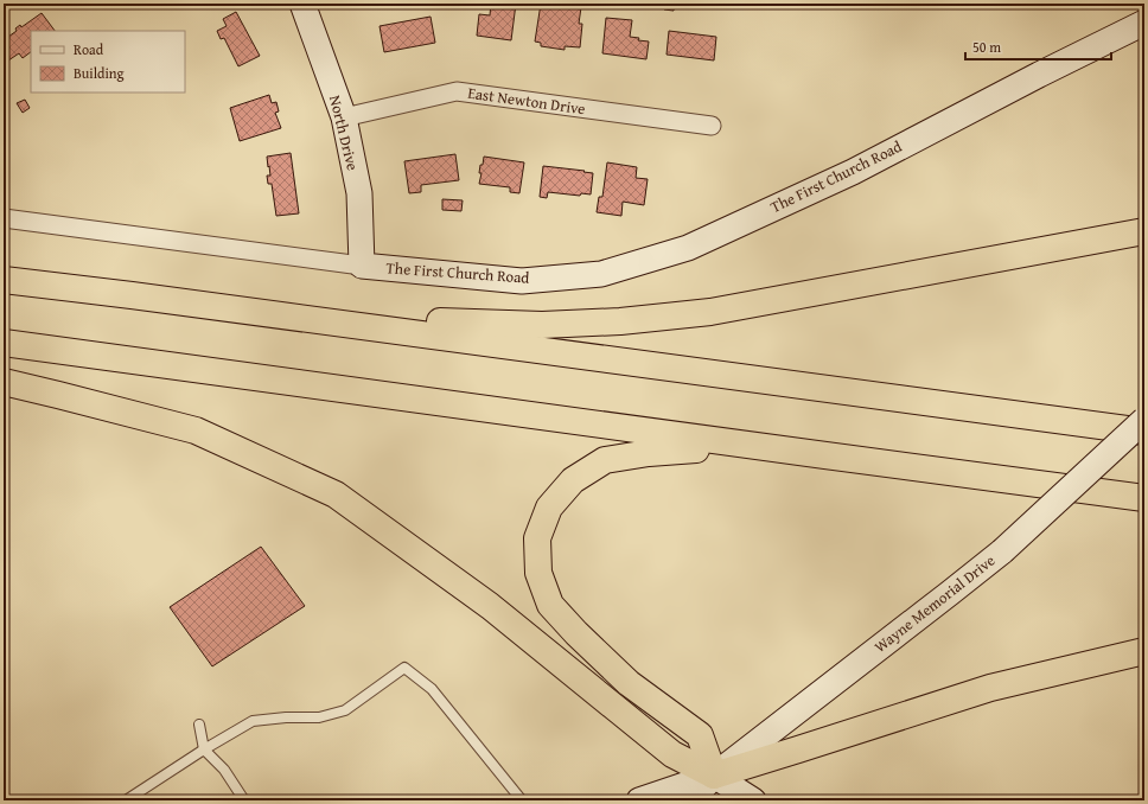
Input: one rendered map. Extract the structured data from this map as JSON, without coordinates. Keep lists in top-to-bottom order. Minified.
{"streets":{"street":["East Newton Drive","North Drive","The First Church Road","Wayne Memorial Drive"]},"crossings":[["East Newton Drive","North Drive"],["North Drive","The First Church Road"]],"legend":["Road","Building"],"scale_bar":"50 m"}
